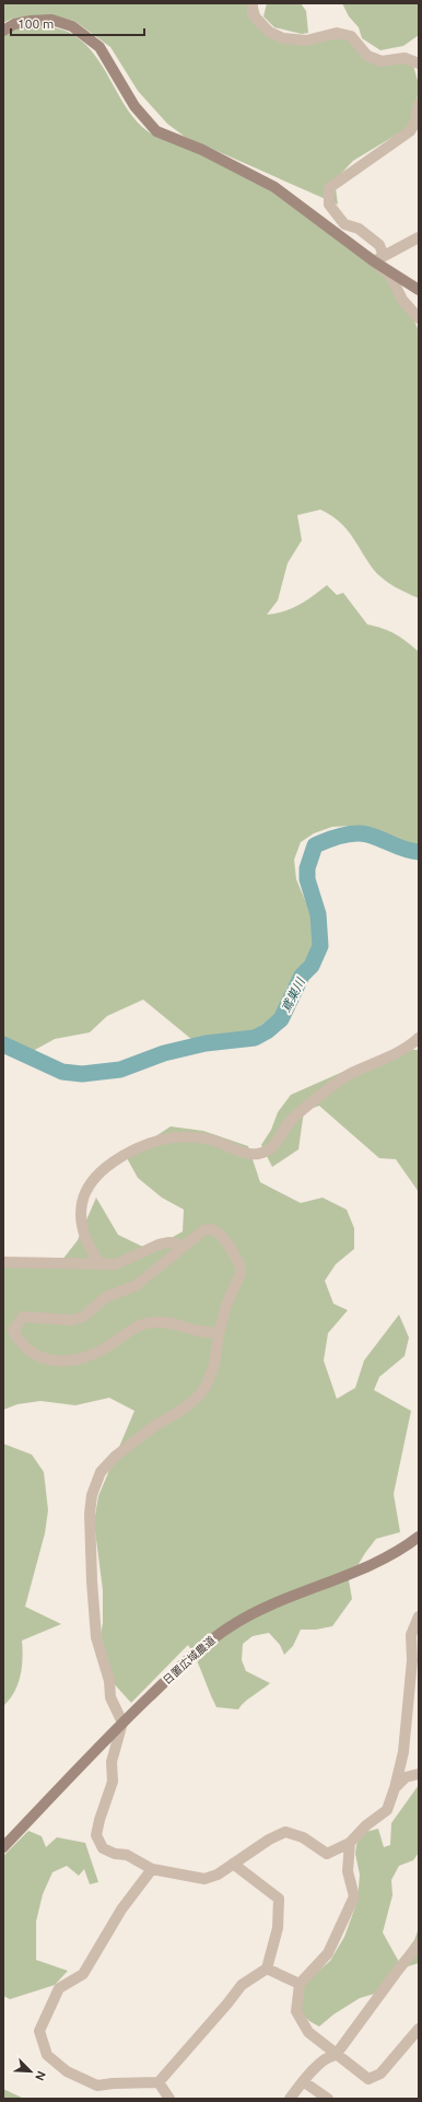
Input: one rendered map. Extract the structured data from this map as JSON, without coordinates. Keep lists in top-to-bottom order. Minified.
{"streets":{"street":["日置広域農道"]},"water":["鳶巣川"],"scale_bar":"100 m","north":"bottom right"}
